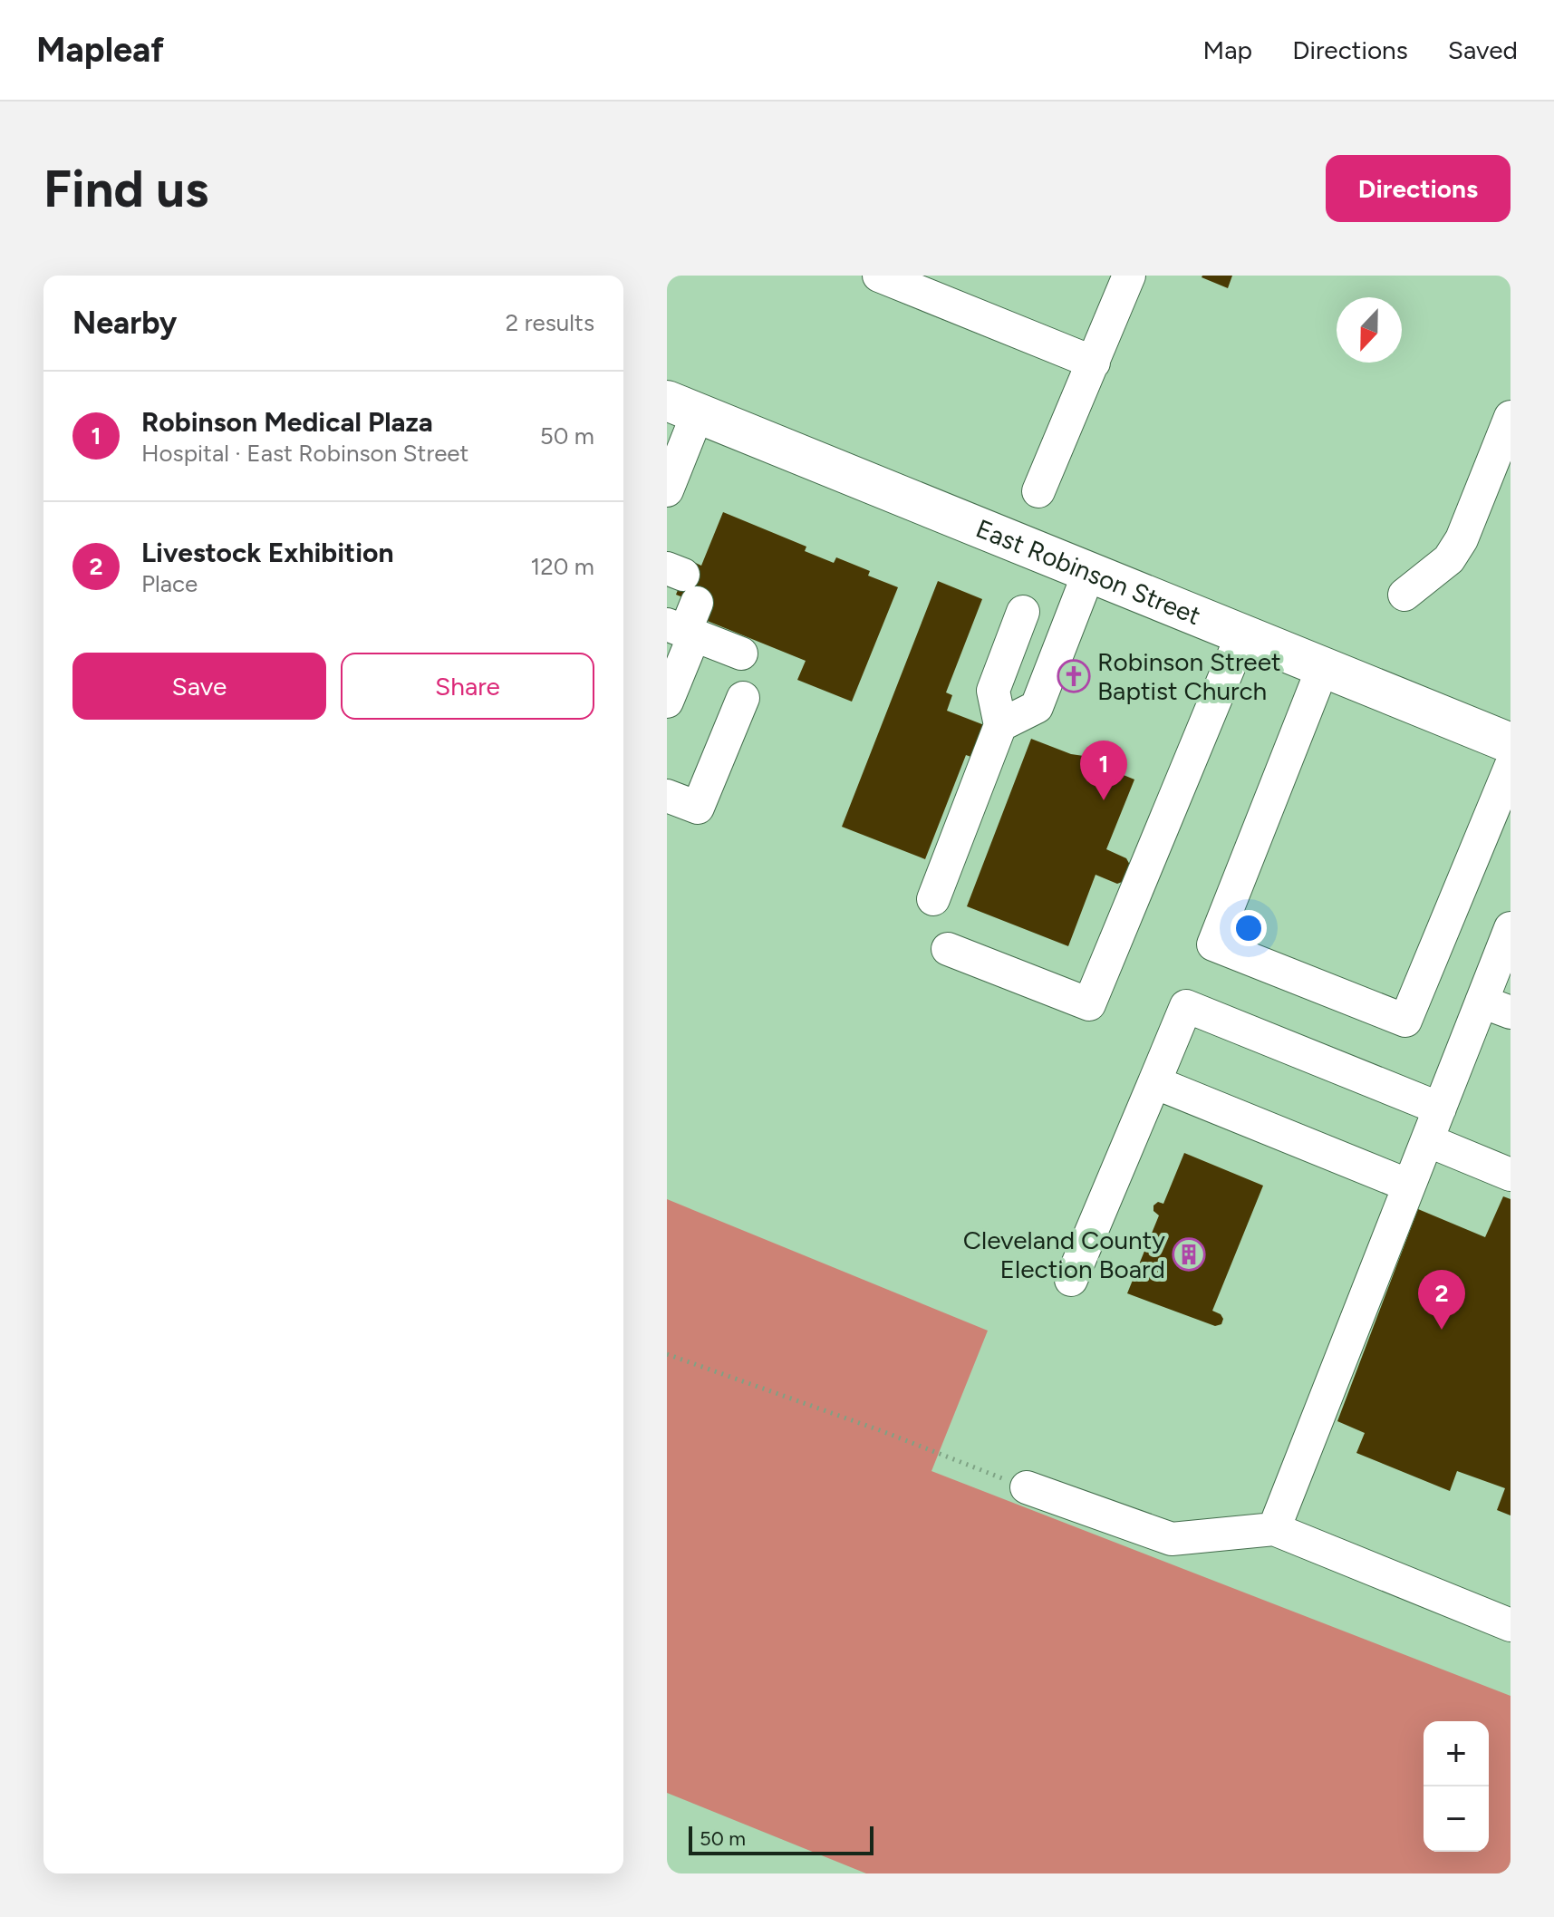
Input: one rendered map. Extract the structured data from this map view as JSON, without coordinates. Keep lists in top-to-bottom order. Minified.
{"streets":{"main road":["East Robinson Street"]},"places":{"church":["Robinson Street Baptist Church"],"building":["Cleveland County Election Board"]},"scale_bar":"50 m","north":"bottom","page":{"header":"Mapleaf","nav":["Map","Directions","Saved"],"buttons":["Directions",["Save","Share"]],"title":"Find us","heading":["Nearby","2 results"],"list":[{"mark":"1","name":"Robinson Medical Plaza","note":"Hospital · East Robinson Street","value":"50 m"},{"mark":"2","name":"Livestock Exhibition","note":"Place","value":"120 m"}],"pins":["1","2"],"map_buttons":["+","−"],"scale":"50 m"}}
